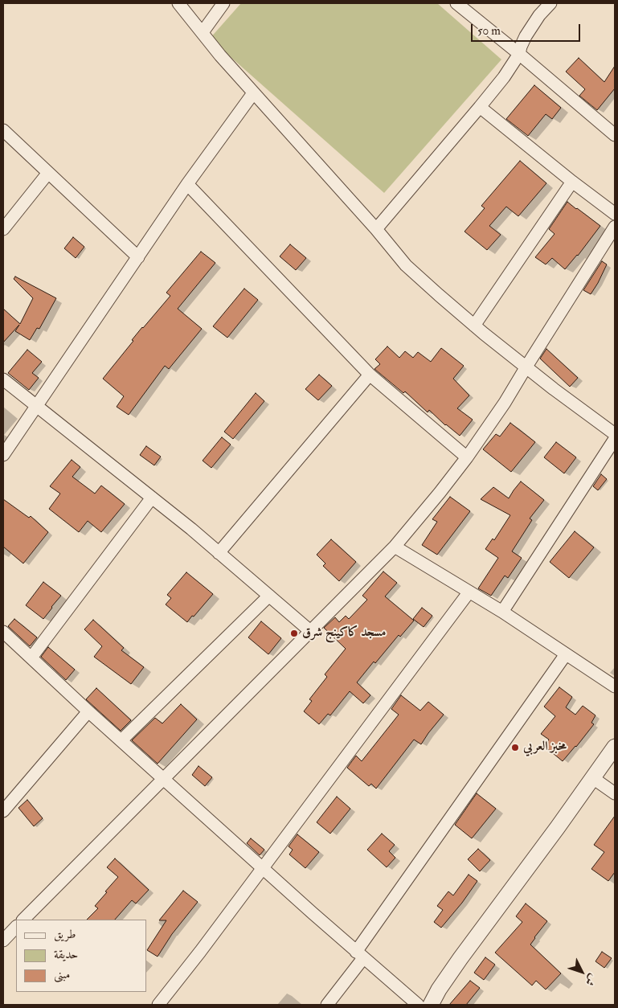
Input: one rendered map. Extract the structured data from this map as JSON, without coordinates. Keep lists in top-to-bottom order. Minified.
{"places":["مسجد كاكينج شرق","مخبز العربي"],"legend":["طريق","حديقة","مبنى"],"scale_bar":"50 m","north":"bottom right"}
